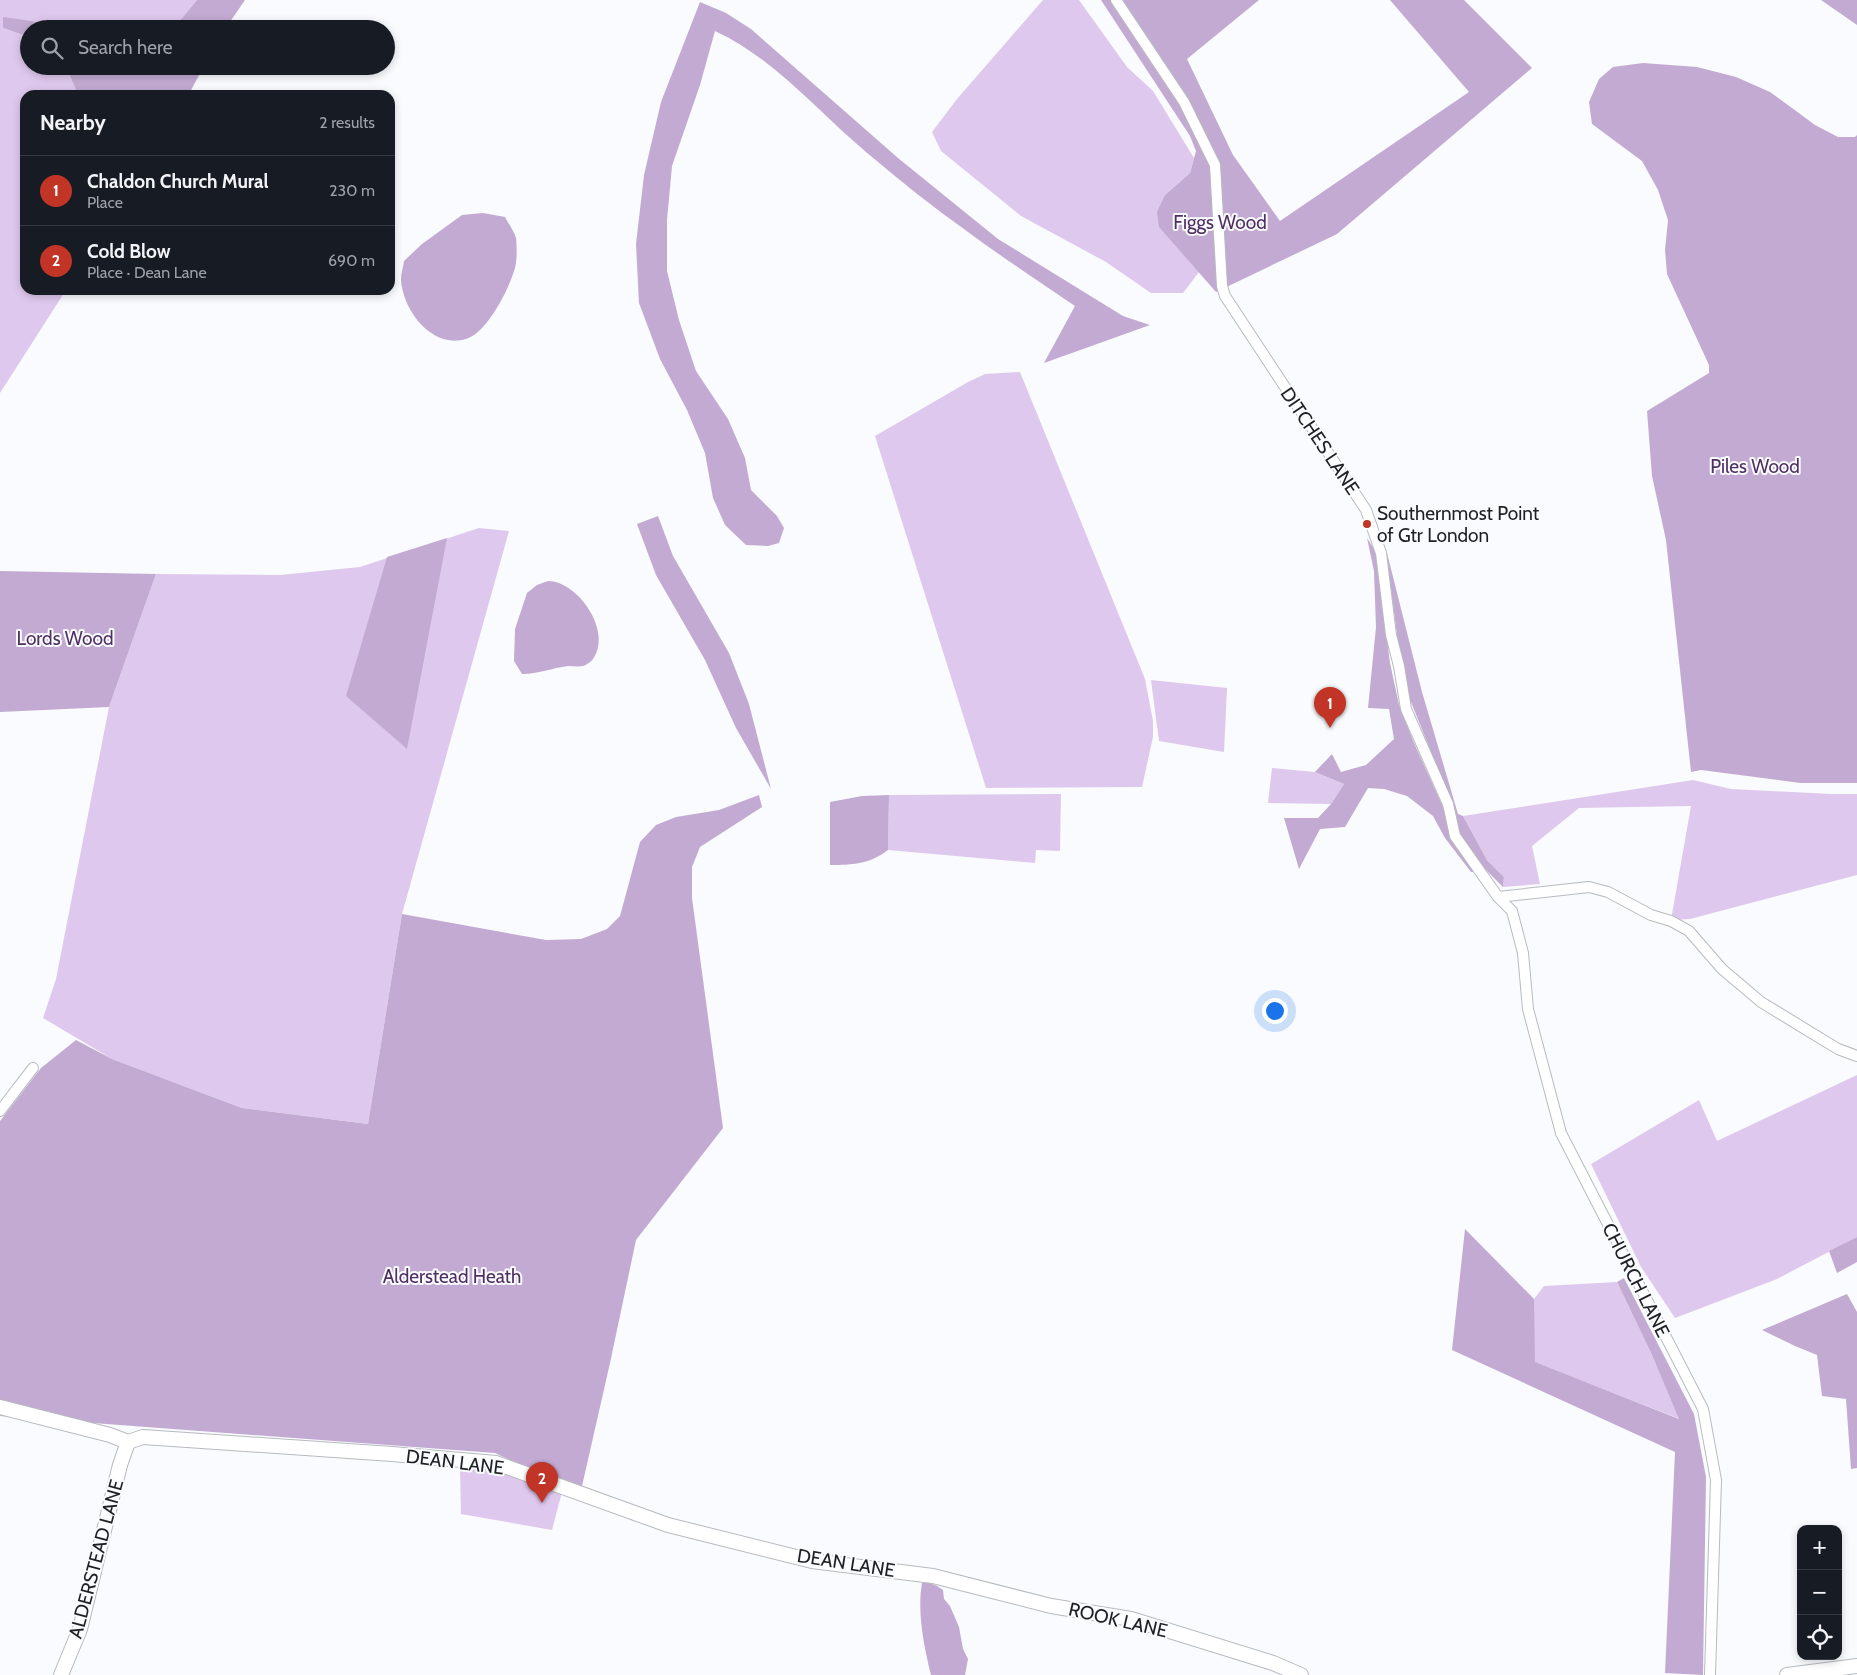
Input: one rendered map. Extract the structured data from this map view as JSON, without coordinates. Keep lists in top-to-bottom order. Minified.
{"streets":{"main road":["DEAN LANE","ALDERSTEAD LANE","ROOK LANE"],"street":["DITCHES LANE","CHURCH LANE"]},"crossings":[["DITCHES LANE","CHURCH LANE"],["DEAN LANE","ALDERSTEAD LANE"],["DEAN LANE","ROOK LANE"]],"parks":["Figgs Wood","Piles Wood","Lords Wood","Alderstead Heath"],"places":["Southernmost Point of Gtr London"],"page":{"search":"Search here","heading":["Nearby","2 results"],"list":[{"mark":"1","name":"Chaldon Church Mural","note":"Place","value":"230 m"},{"mark":"2","name":"Cold Blow","note":"Place · Dean Lane","value":"690 m"}],"pins":["1","2"],"map_buttons":["+","−"]}}
